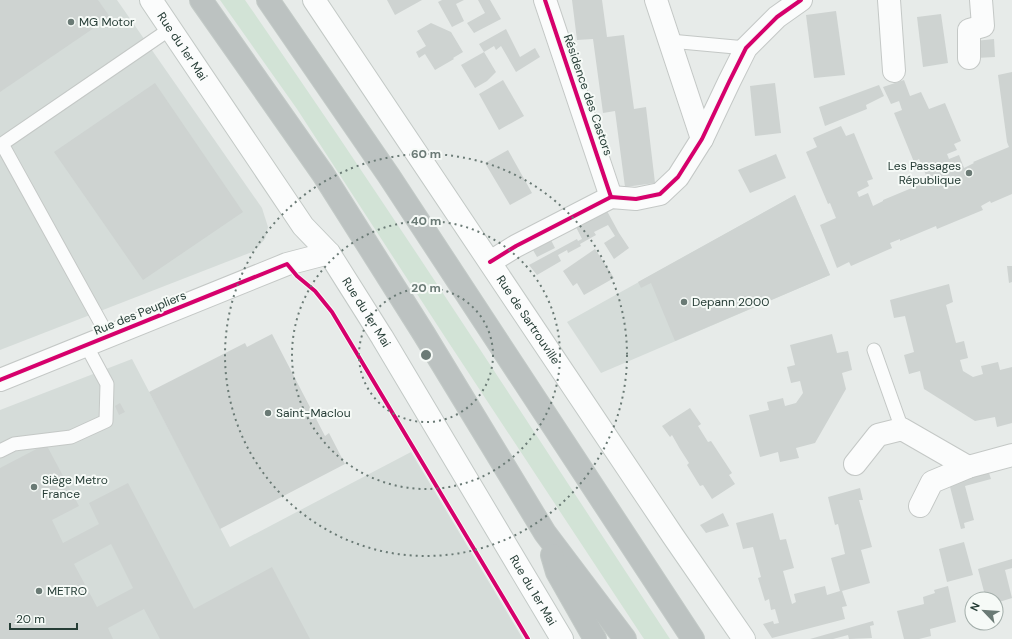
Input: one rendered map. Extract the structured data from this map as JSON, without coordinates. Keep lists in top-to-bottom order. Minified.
{"streets":{"street":["Rue du 1er Mai","Résidence des Castors","Rue des Peupliers","Rue de Sartrouville"]},"crossings":[["Rue du 1er Mai","Rue des Peupliers"]],"places":["MG Motor","Les Passages République","Depann 2000","Saint-Maclou","Siège Metro France","METRO"],"scale_bar":"20 m","north":"top left","rings":["60 m","40 m","20 m"]}
